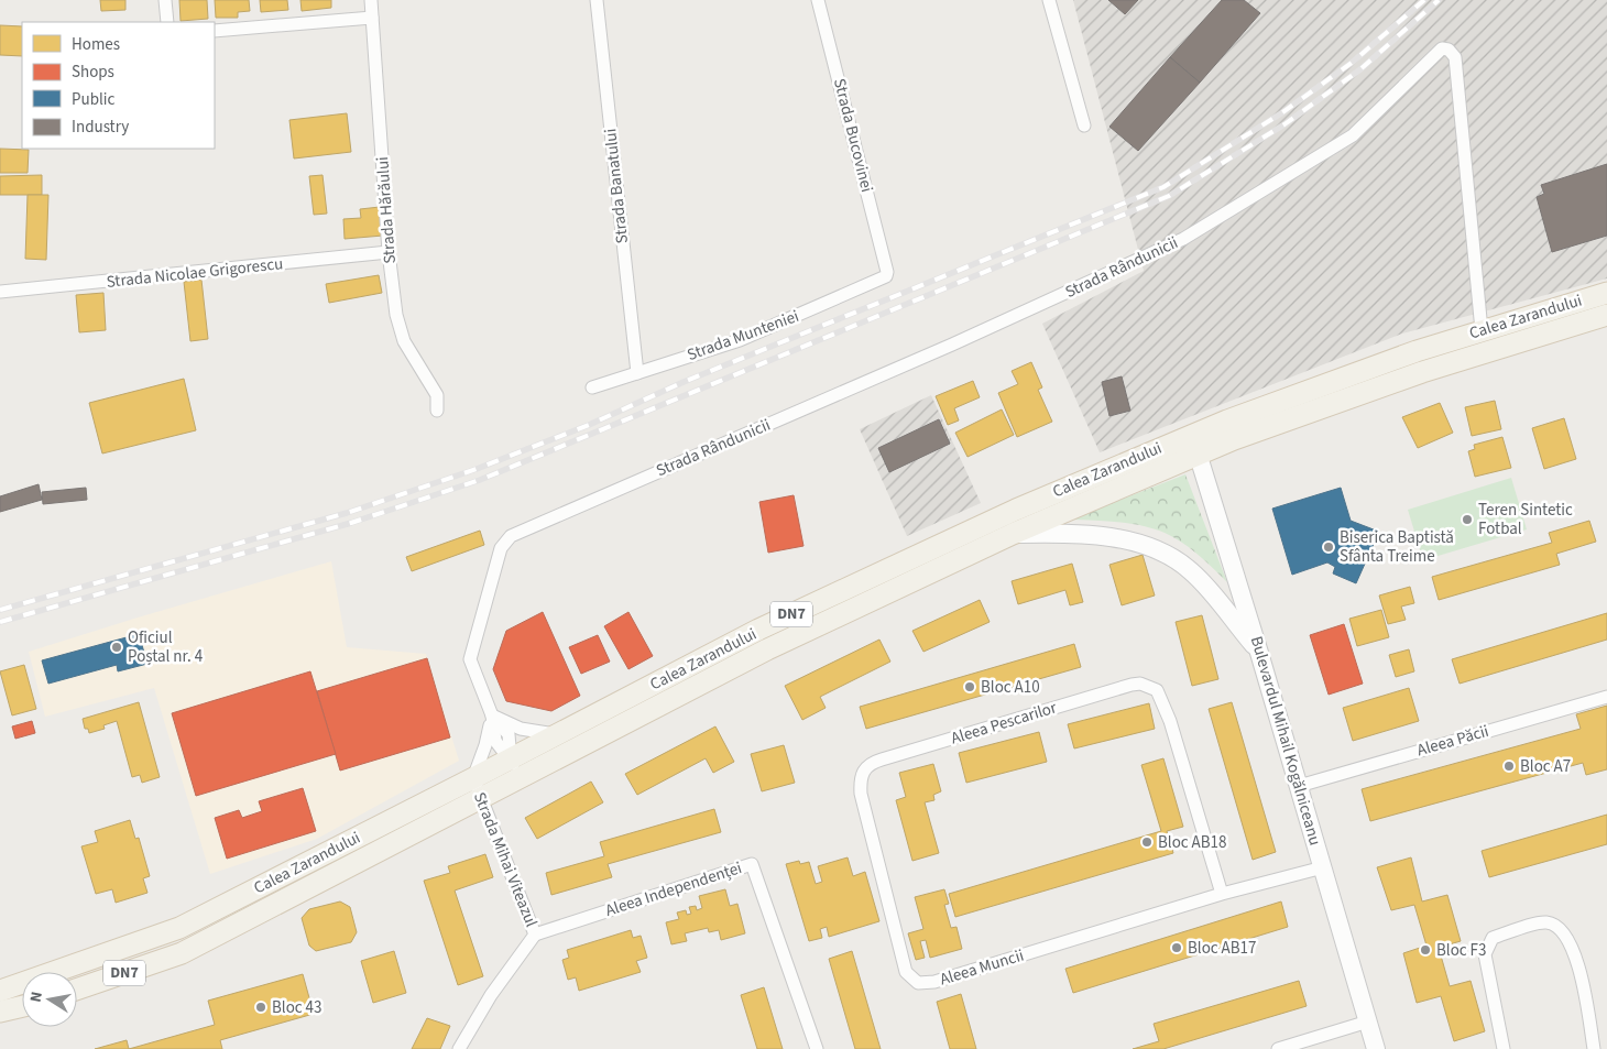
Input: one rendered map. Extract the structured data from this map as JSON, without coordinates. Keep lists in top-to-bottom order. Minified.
{"streets":{"main road":["Calea Zarandului","DN7"],"street":["Strada Bucovinei","Strada Banatului","Strada Hărăului","Strada Rândunicii","Strada Nicolae Grigorescu","Strada Munteniei","Aleea Pescarilor","Bulevardul Mihail Kogălniceanu","Aleea Păcii","Strada Mihai Viteazul","Aleea Independenței","Aleea Muncii"]},"crossings":[["Strada Bucovinei","Strada Munteniei"],["Strada Banatului","Strada Munteniei"],["Strada Hărăului","Strada Nicolae Grigorescu"],["Strada Rândunicii","Calea Zarandului"],["Strada Rândunicii","Strada Mihai Viteazul"],["Calea Zarandului","Bulevardul Mihail Kogălniceanu"],["Calea Zarandului","Strada Mihai Viteazul"],["Aleea Pescarilor","Aleea Muncii"],["Bulevardul Mihail Kogălniceanu","Aleea Păcii"],["Bulevardul Mihail Kogălniceanu","Aleea Muncii"],["Strada Mihai Viteazul","Aleea Independenței"]],"places":["Teren Sintetic Fotbal","Biserica Baptistă Sfânta Treime","Oficiul Poștal nr. 4","Bloc A10","Bloc A7","Bloc AB18","Bloc AB17","Bloc F3","Bloc 43"],"legend":["Homes","Shops","Public","Industry"],"north":"left"}
